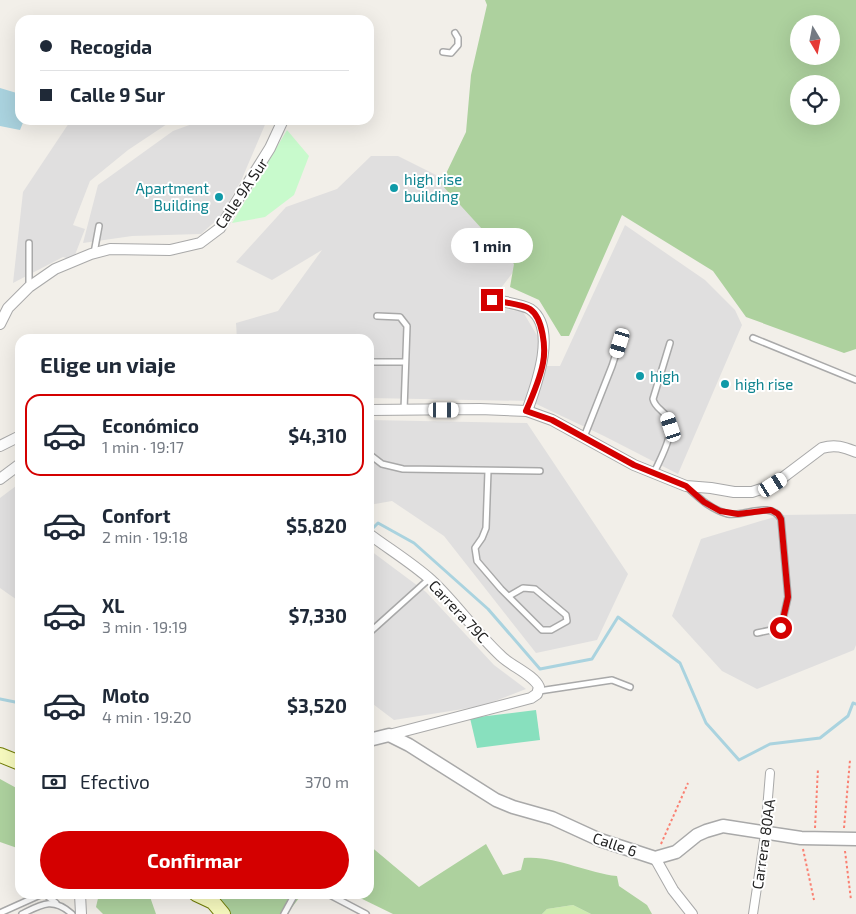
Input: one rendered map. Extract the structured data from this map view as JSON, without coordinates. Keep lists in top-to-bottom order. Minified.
{"streets":{"street":["Calle 9A Sur","Carrera 79C","Calle 6","Carrera 80AA"]},"crossings":[["Calle 6","Carrera 80AA"]],"places":["high rise building","Apartment Building","high","high rise"],"north":"bottom","page":{"banner":["Recogida","Calle 9 Sur"],"bubble":"1 min","heading":"Elige un viaje","list":[{"name":"Económico","note":"1 min · 19:17","value":"$4,310"},{"name":"Confort","note":"2 min · 19:18","value":"$5,820"},{"name":"XL","note":"3 min · 19:19","value":"$7,330"},{"name":"Moto","note":"4 min · 19:20","value":"$3,520"}],"pay":["Efectivo","370 m"],"buttons":"Confirmar"}}
